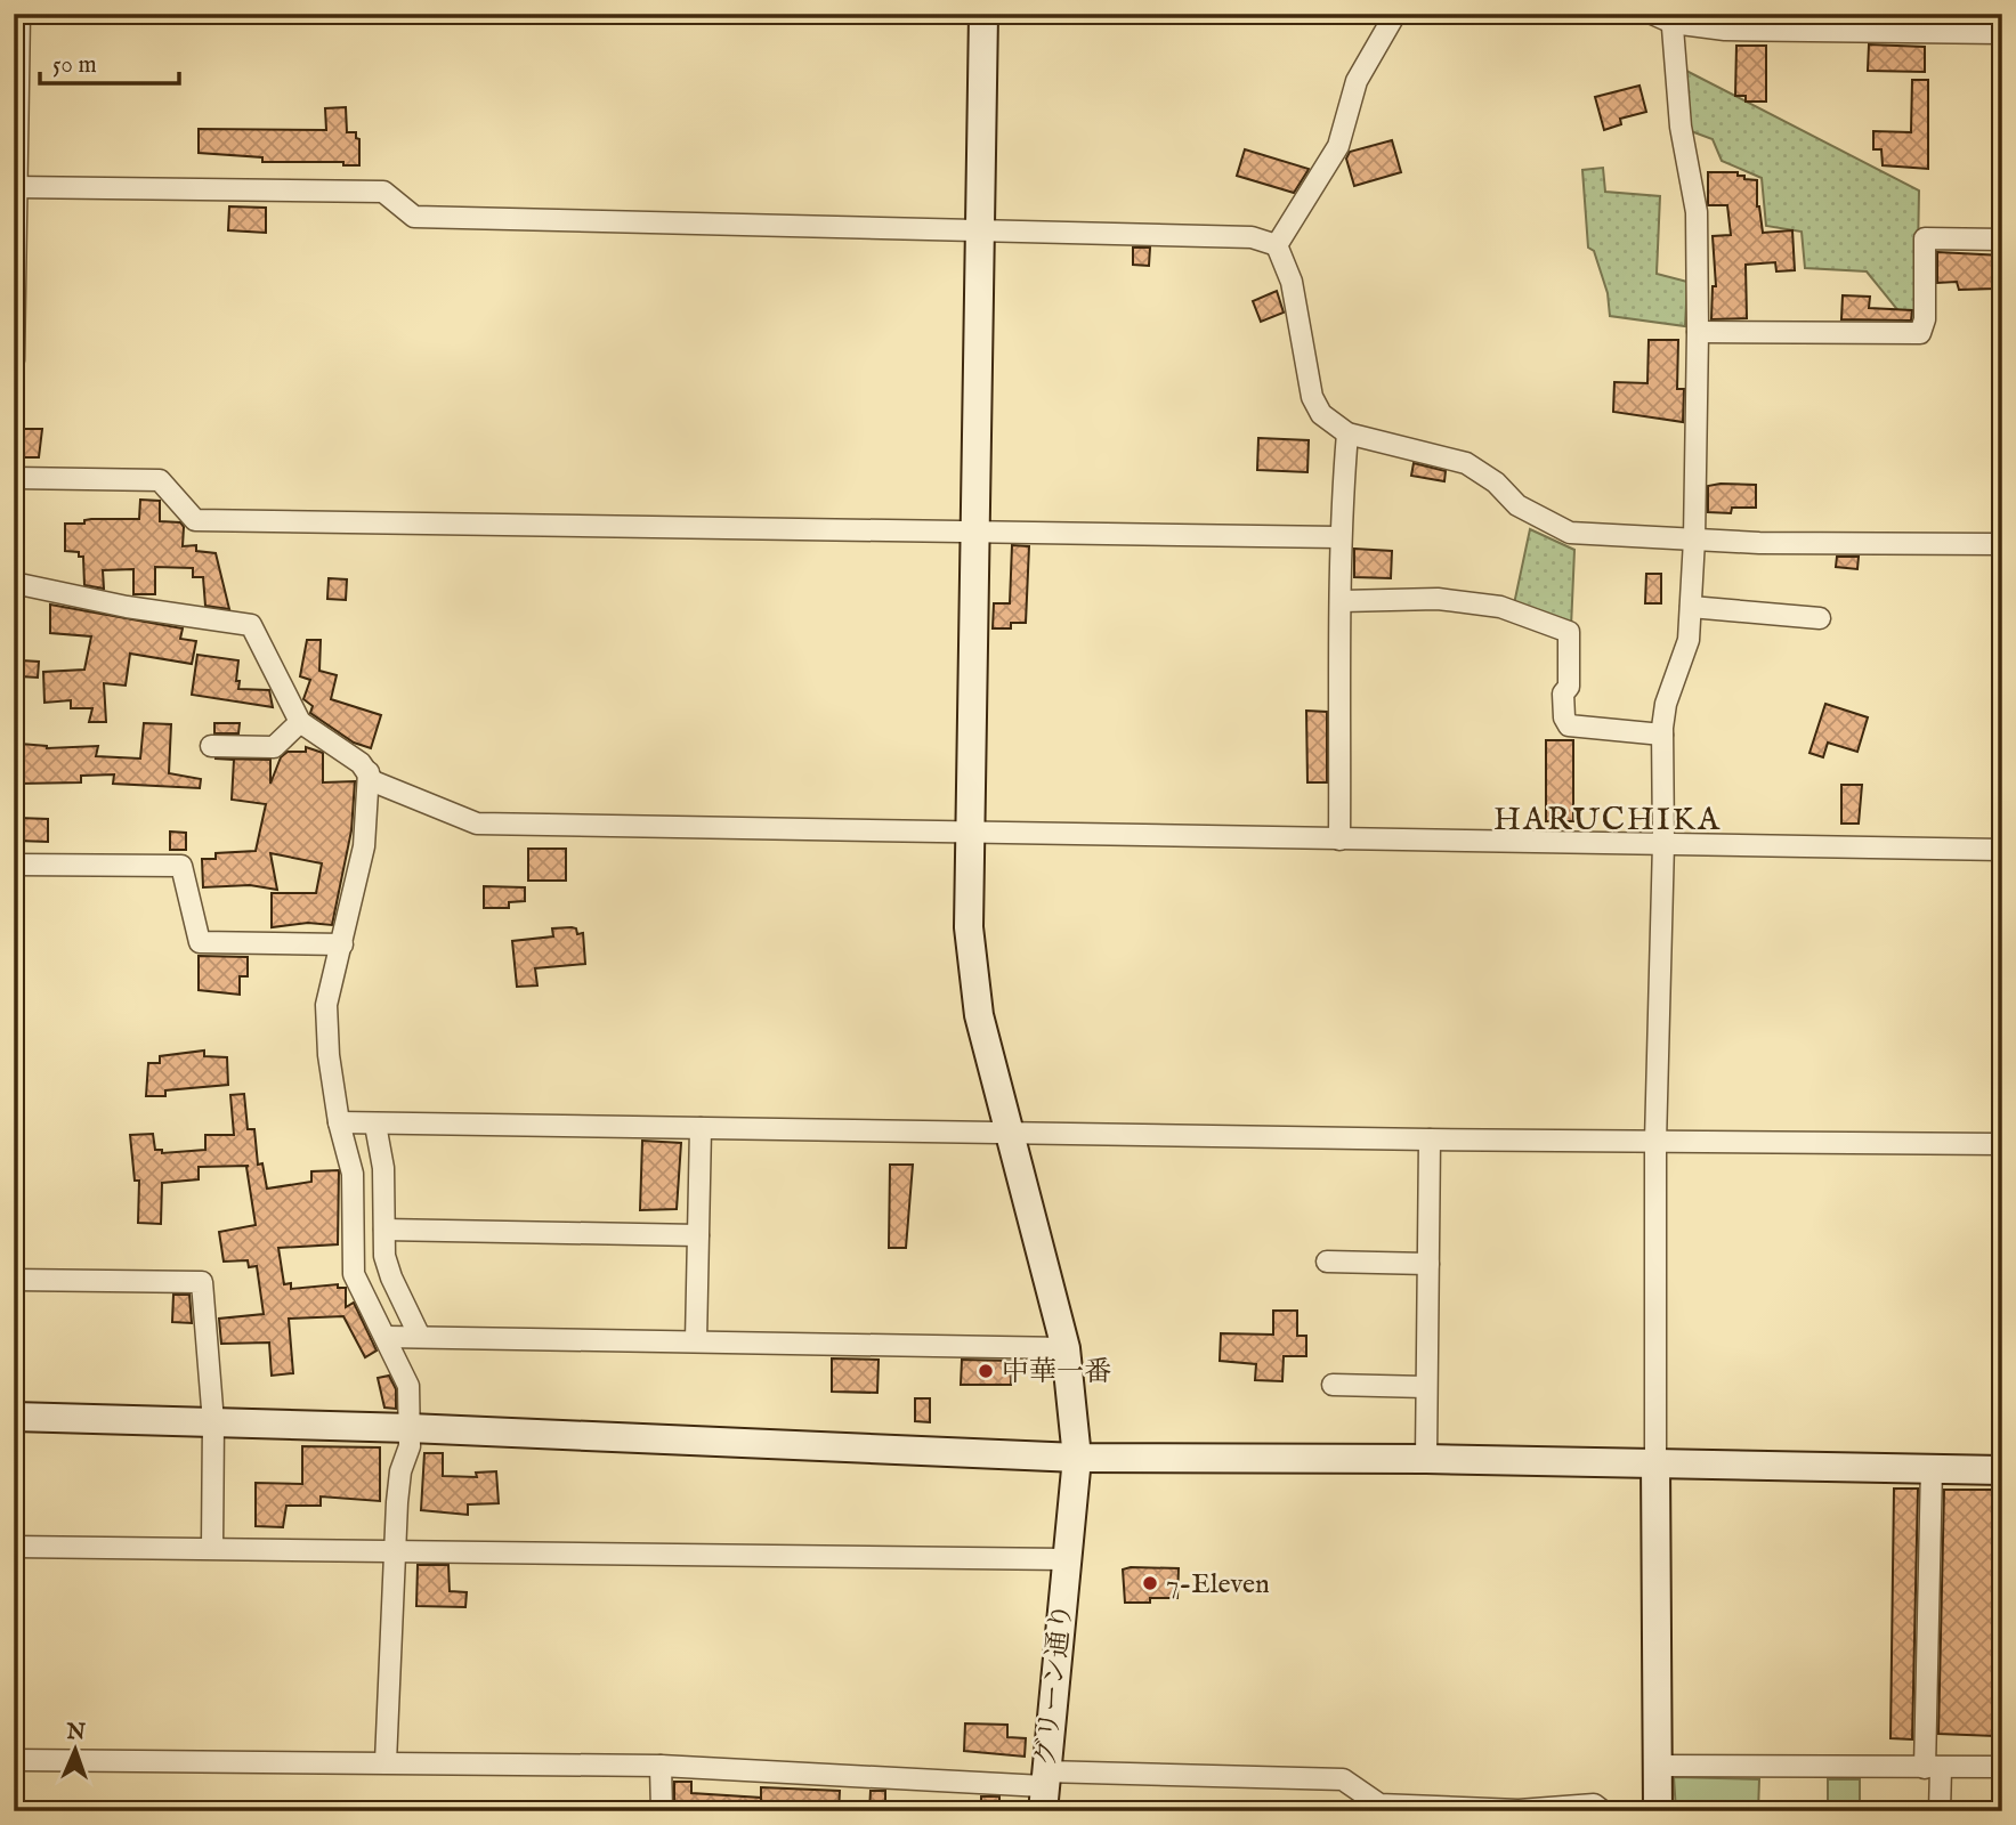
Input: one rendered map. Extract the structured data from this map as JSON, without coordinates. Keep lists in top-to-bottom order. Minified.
{"streets":{"street":["グリーン通り"]},"districts":["HARUCHIKA"],"places":["中華一番","7-Eleven"],"scale_bar":"50 m","north":"top"}
